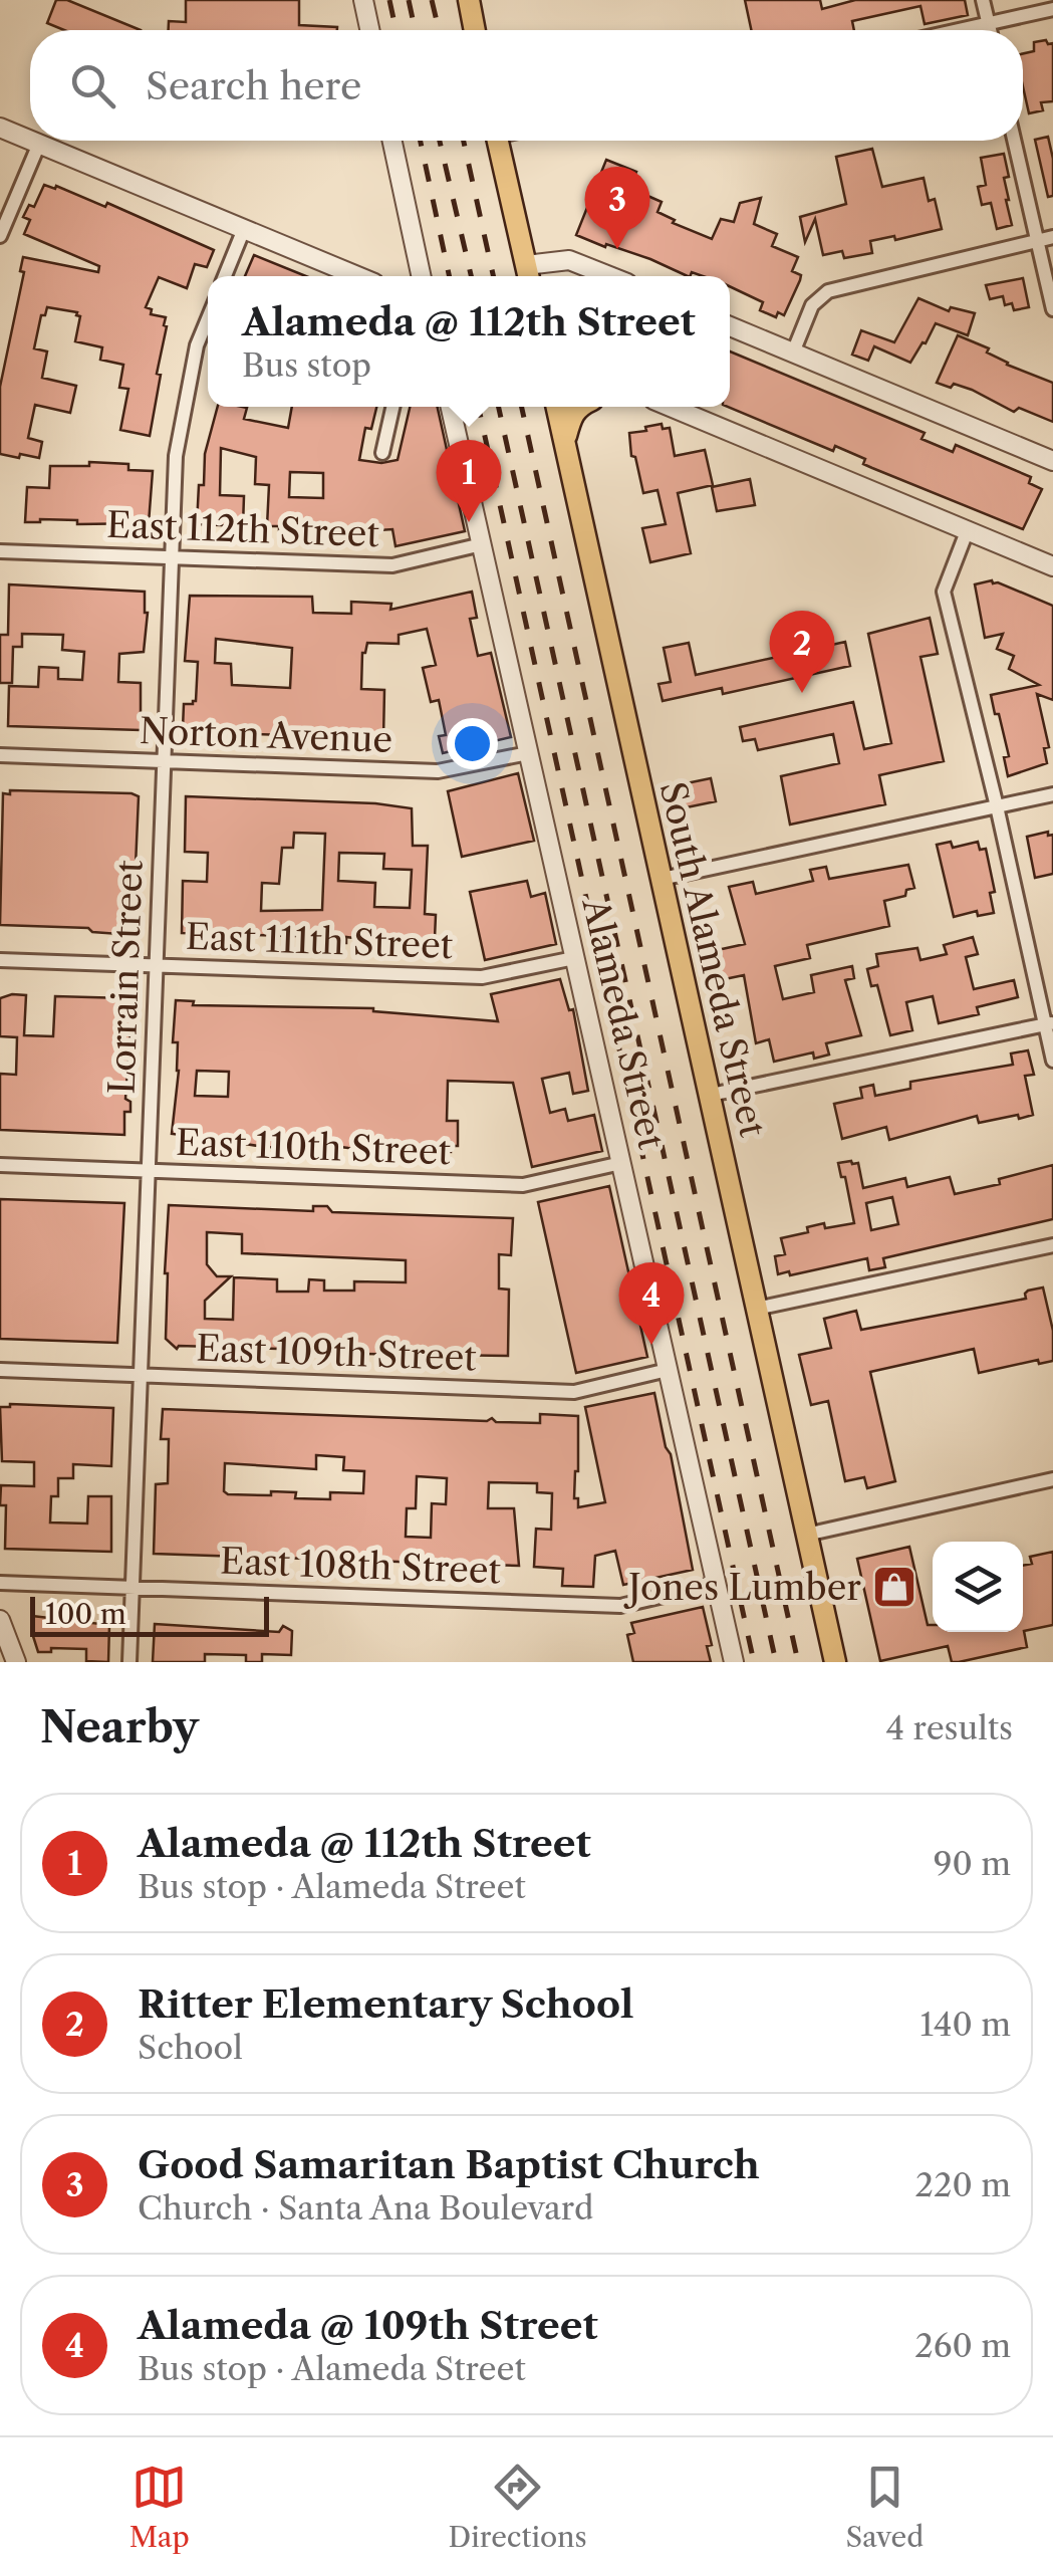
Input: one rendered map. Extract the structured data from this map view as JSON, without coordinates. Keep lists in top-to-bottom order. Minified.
{"streets":{"main road":["South Alameda Street"],"street":["East 112th Street","Norton Avenue","East 111th Street","Lorrain Street","Alameda Street","East 110th Street","East 109th Street","East 108th Street"]},"crossings":[["East 112th Street","Lorrain Street"],["East 112th Street","Alameda Street"],["Norton Avenue","Lorrain Street"],["Norton Avenue","Alameda Street"],["East 111th Street","Lorrain Street"],["East 111th Street","Alameda Street"],["Lorrain Street","East 110th Street"],["Lorrain Street","East 109th Street"],["Lorrain Street","East 108th Street"],["Alameda Street","East 110th Street"],["Alameda Street","East 109th Street"],["Alameda Street","East 108th Street"]],"places":{"shop":["Jones Lumber"]},"scale_bar":"100 m","page":{"search":"Search here","pins":["3","1","2","4"],"popup":["Alameda @ 112th Street","Bus stop"],"scale":"100 m","heading":["Nearby","4 results"],"list":[{"mark":"1","name":"Alameda @ 112th Street","note":"Bus stop · Alameda Street","value":"90 m"},{"mark":"2","name":"Ritter Elementary School","note":"School","value":"140 m"},{"mark":"3","name":"Good Samaritan Baptist Church","note":"Church · Santa Ana Boulevard","value":"220 m"},{"mark":"4","name":"Alameda @ 109th Street","note":"Bus stop · Alameda Street","value":"260 m"}],"nav":["Map","Directions","Saved"]}}
